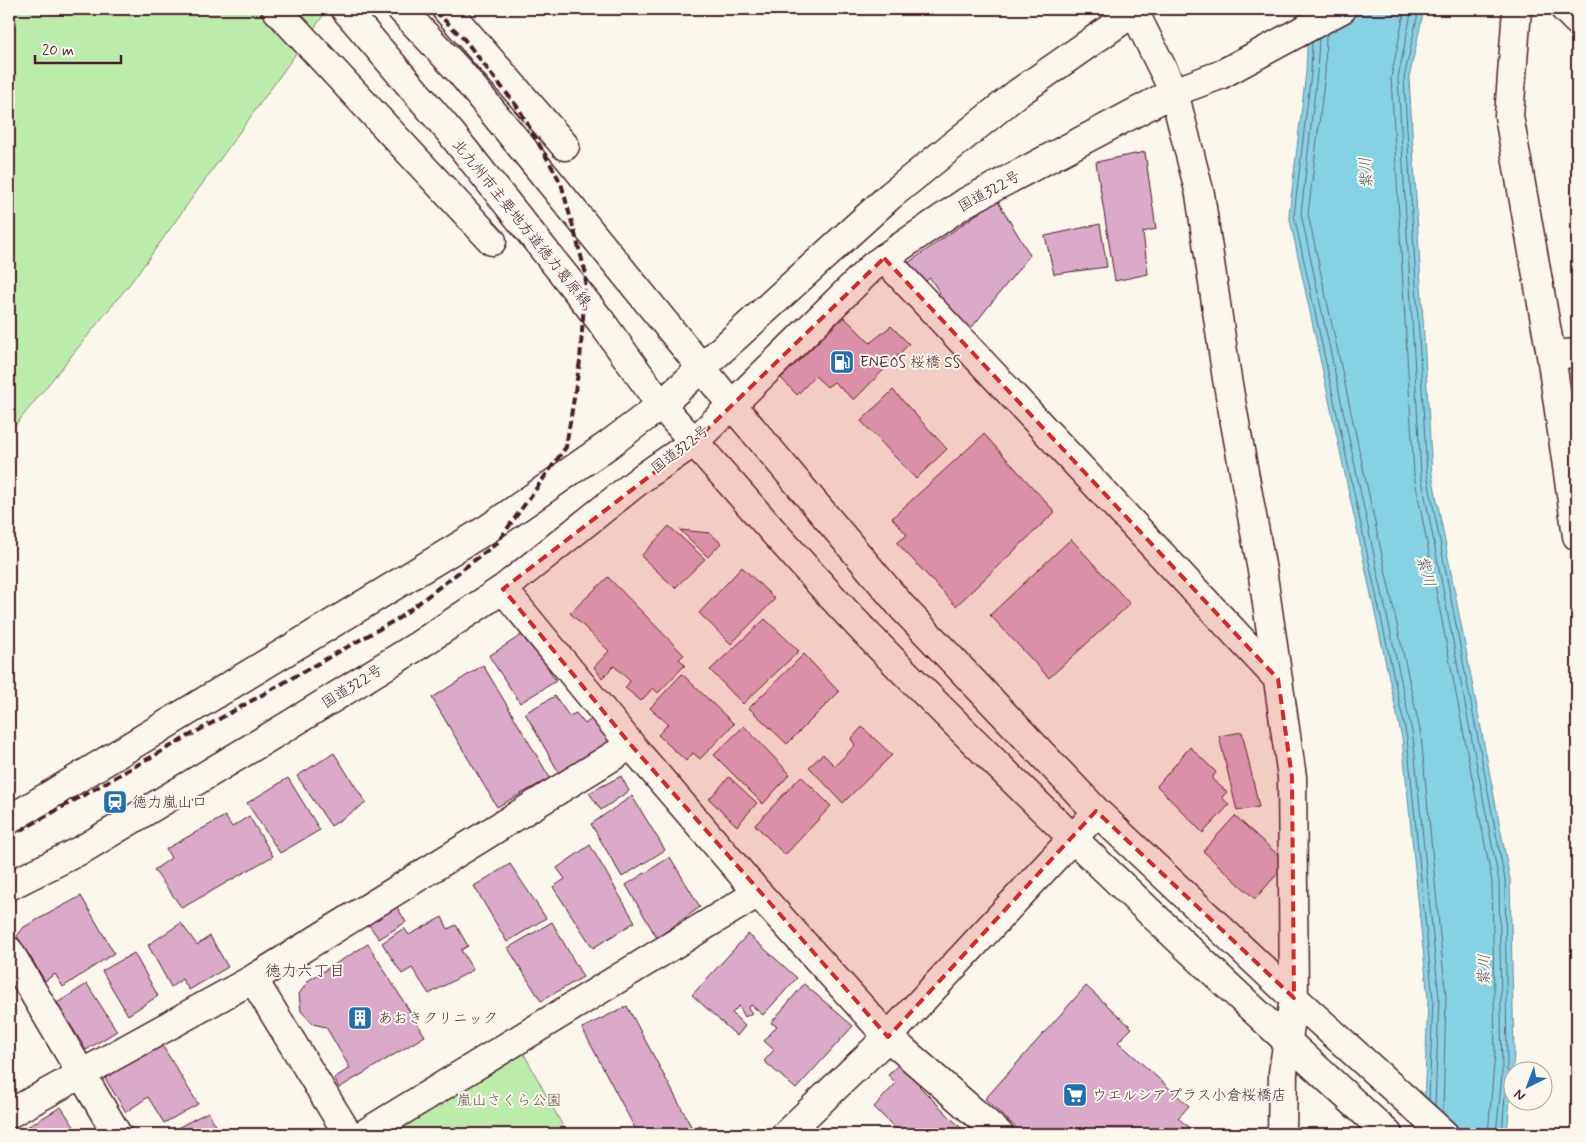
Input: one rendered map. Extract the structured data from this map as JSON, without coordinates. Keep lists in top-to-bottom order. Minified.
{"streets":{"main road":["国道322号","北九州市主要地方道徳力葛原線"]},"crossings":[["国道322号","北九州市主要地方道徳力葛原線"]],"districts":["徳力六丁目"],"water":["紫川"],"parks":["嵐山さくら公園"],"places":{"fuel station":["ENEOS 桜橋 SS"],"station":["徳力嵐山口"],"building":["あおきクリニック"],"supermarket":["ウエルシアプラス小倉桜橋店"]},"scale_bar":"20 m","north":"bottom left"}
